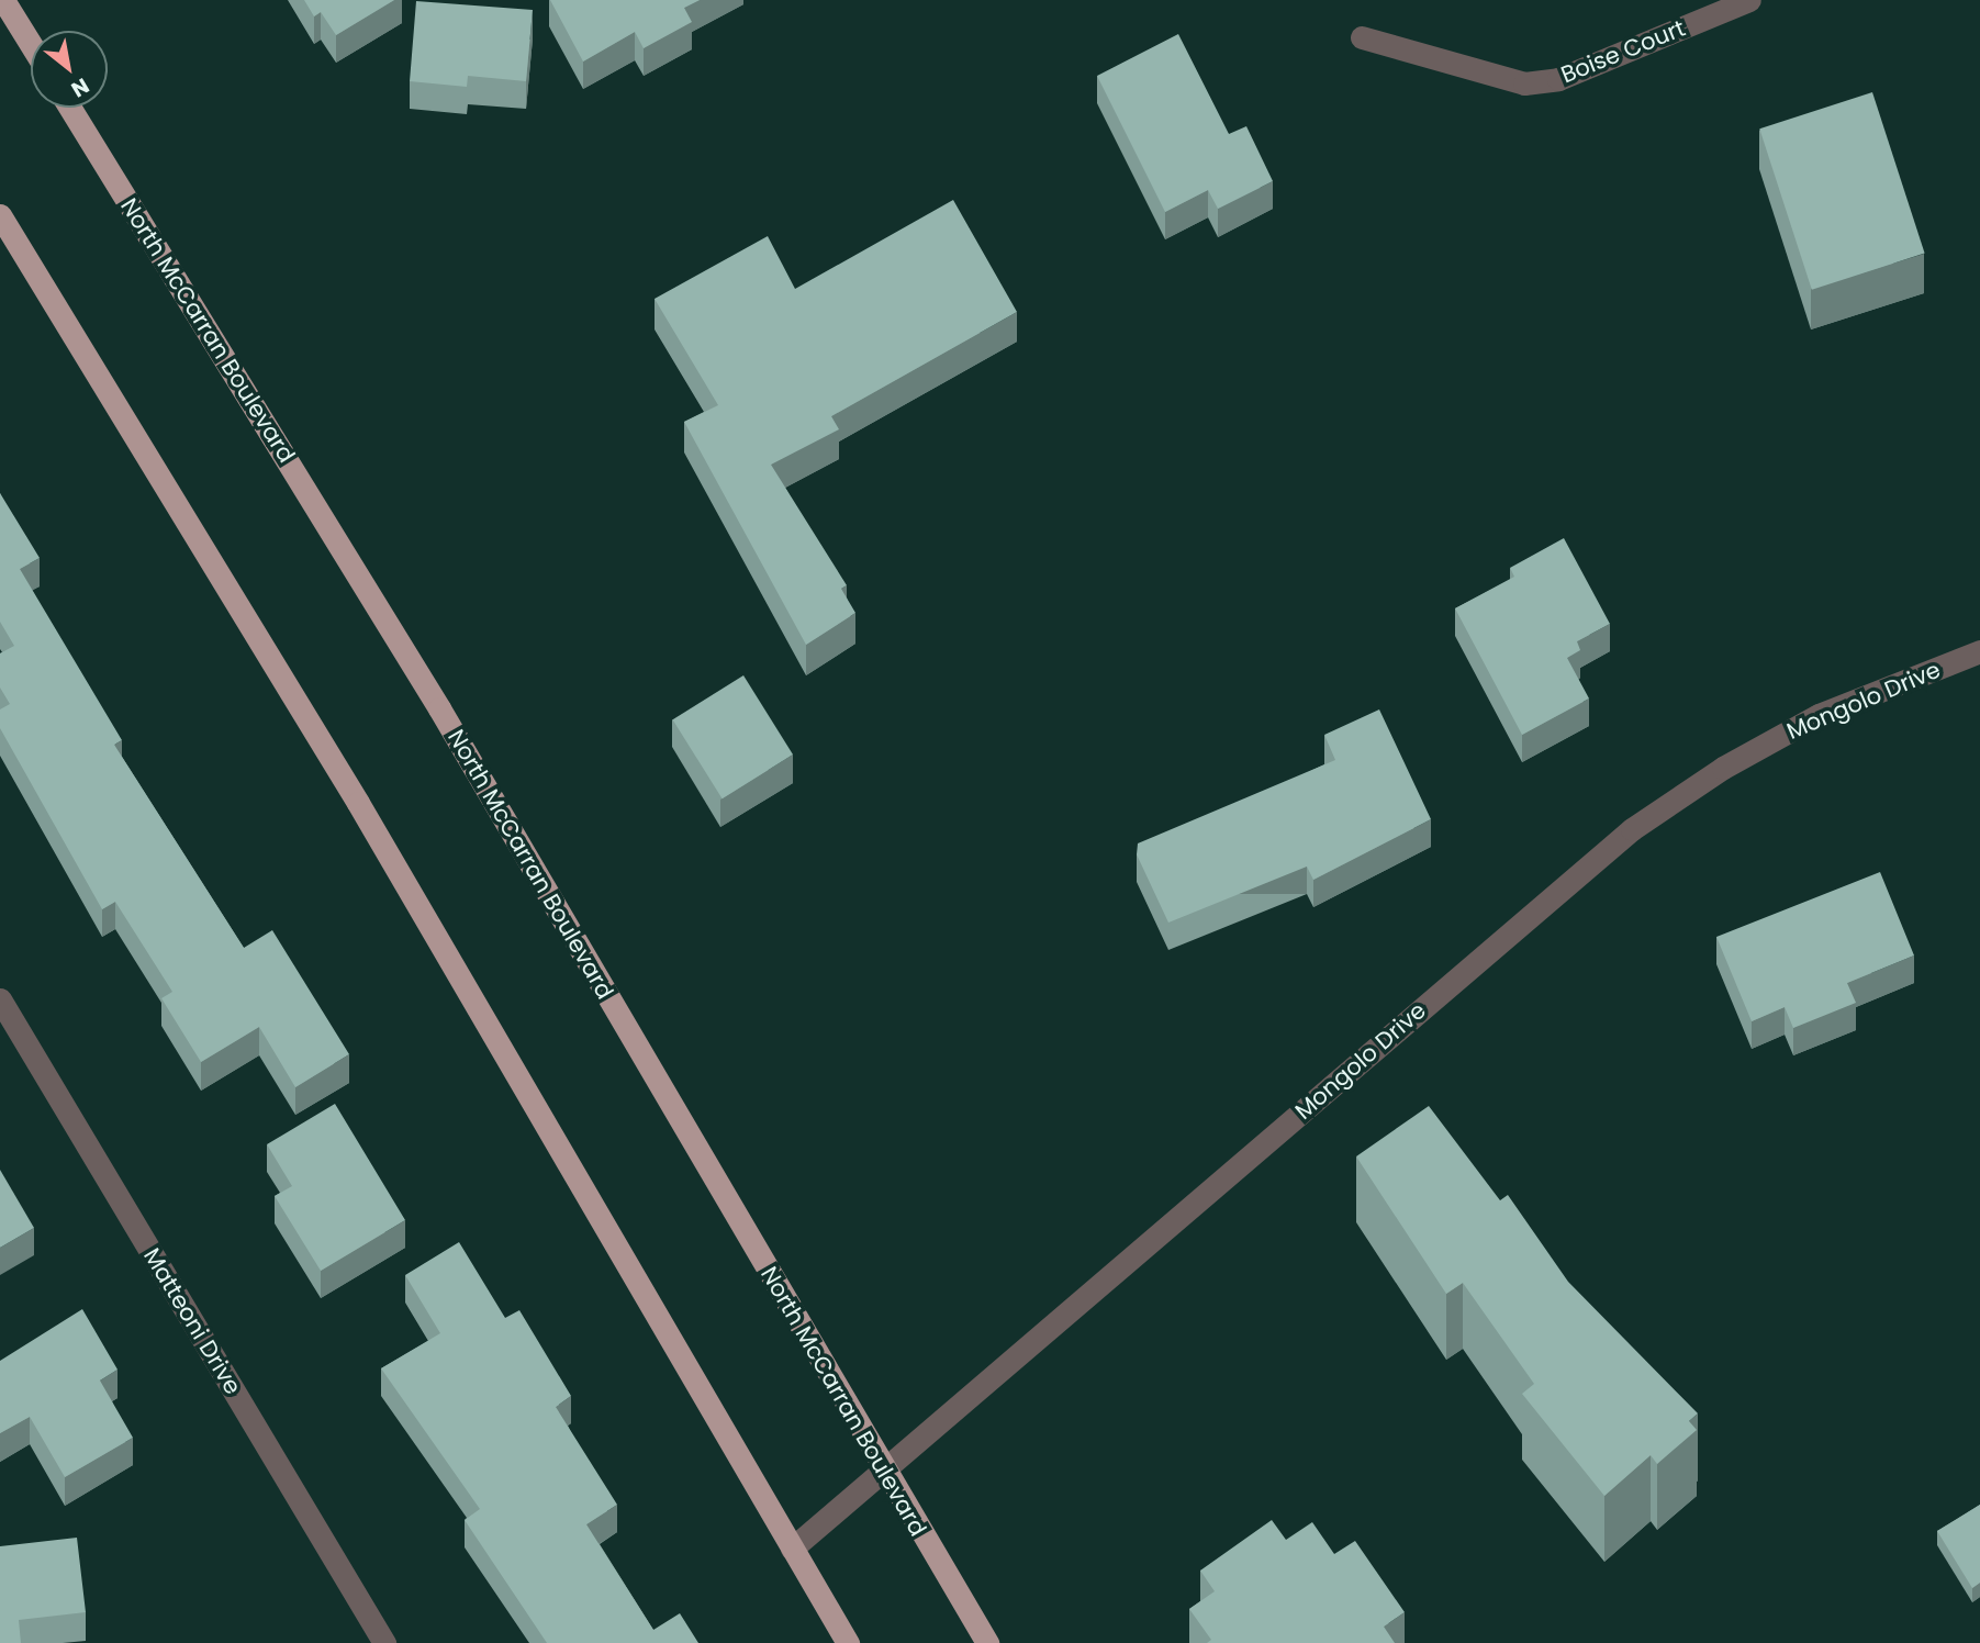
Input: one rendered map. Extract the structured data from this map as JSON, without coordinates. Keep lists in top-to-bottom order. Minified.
{"streets":{"main road":["North McCarran Boulevard"],"street":["Boise Court","Mongolo Drive","Matteoni Drive"]},"crossings":[["North McCarran Boulevard","Mongolo Drive"]],"north":"bottom right"}
